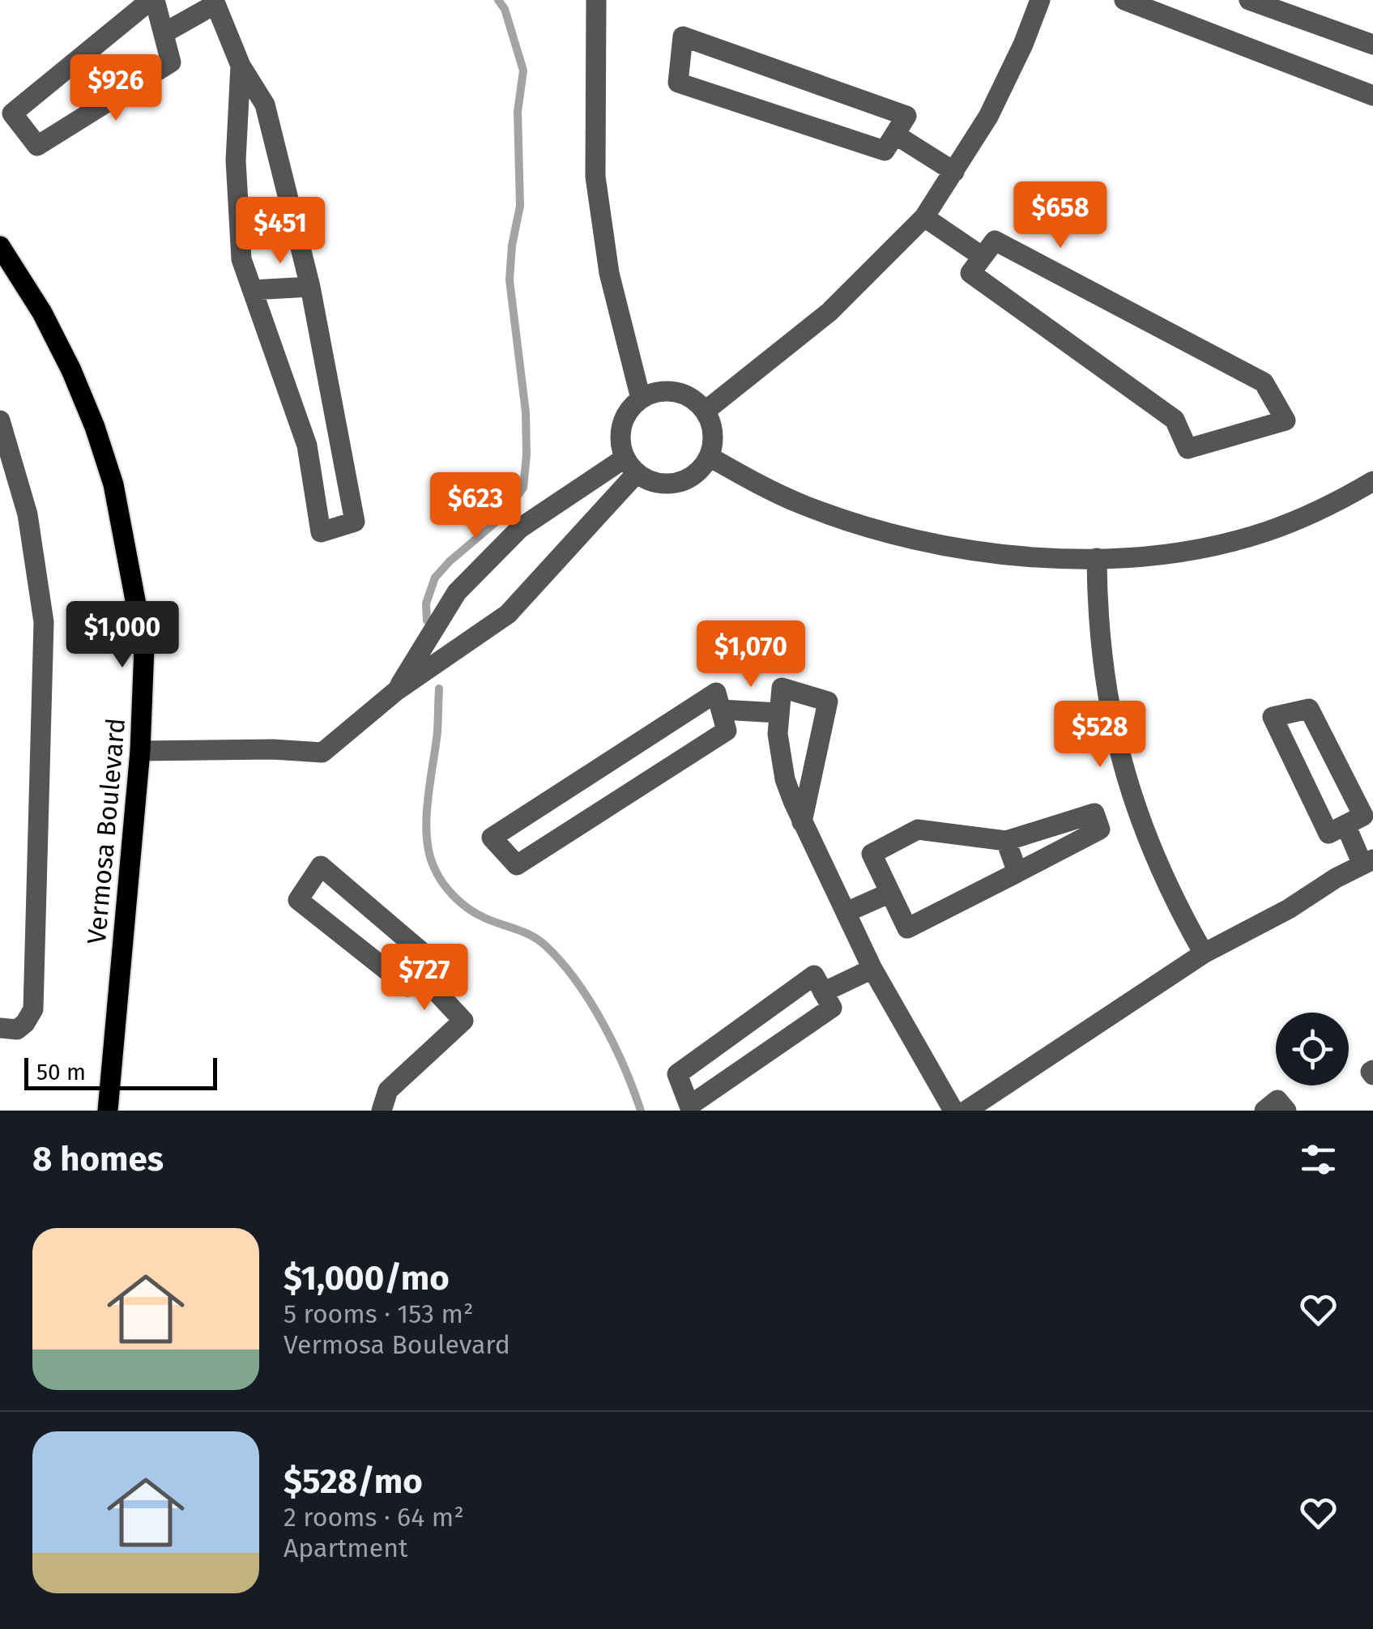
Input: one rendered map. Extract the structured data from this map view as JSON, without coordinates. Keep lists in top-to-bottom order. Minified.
{"streets":{"main road":["Vermosa Boulevard"]},"scale_bar":"50 m","page":{"price":["$926","$658","$451","$623","$1,000","$1,070","$528","$727"],"scale":"50 m","heading":"8 homes","list":[{"name":"$1,000/mo","note":"5 rooms · 153 m² · Vermosa Boulevard"},{"name":"$528/mo","note":"2 rooms · 64 m² · Apartment"}]}}
